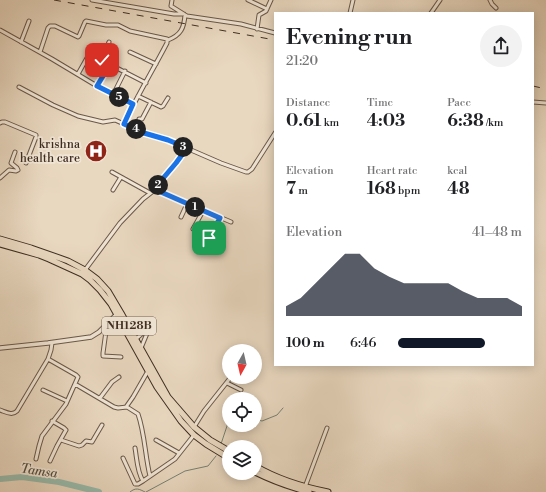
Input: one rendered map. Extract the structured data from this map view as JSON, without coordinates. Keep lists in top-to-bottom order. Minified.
{"streets":{"highway":["NH128B"]},"water":["Tamsa"],"places":{"hospital":["krishna health care"]},"north":"bottom","page":{"heading":["Evening run","21:20"],"stats":[["Distance","0.61 km"],["Time","4:03"],["Pace","6:38 /km"],["Elevation","7 m"],["Heart rate","168 bpm"],["kcal","48"]],"pins":["5","4","3","2","1"],"chart":["Elevation","41–48 m"],"list":[{"name":"100 m","note":"6:46"}]}}
